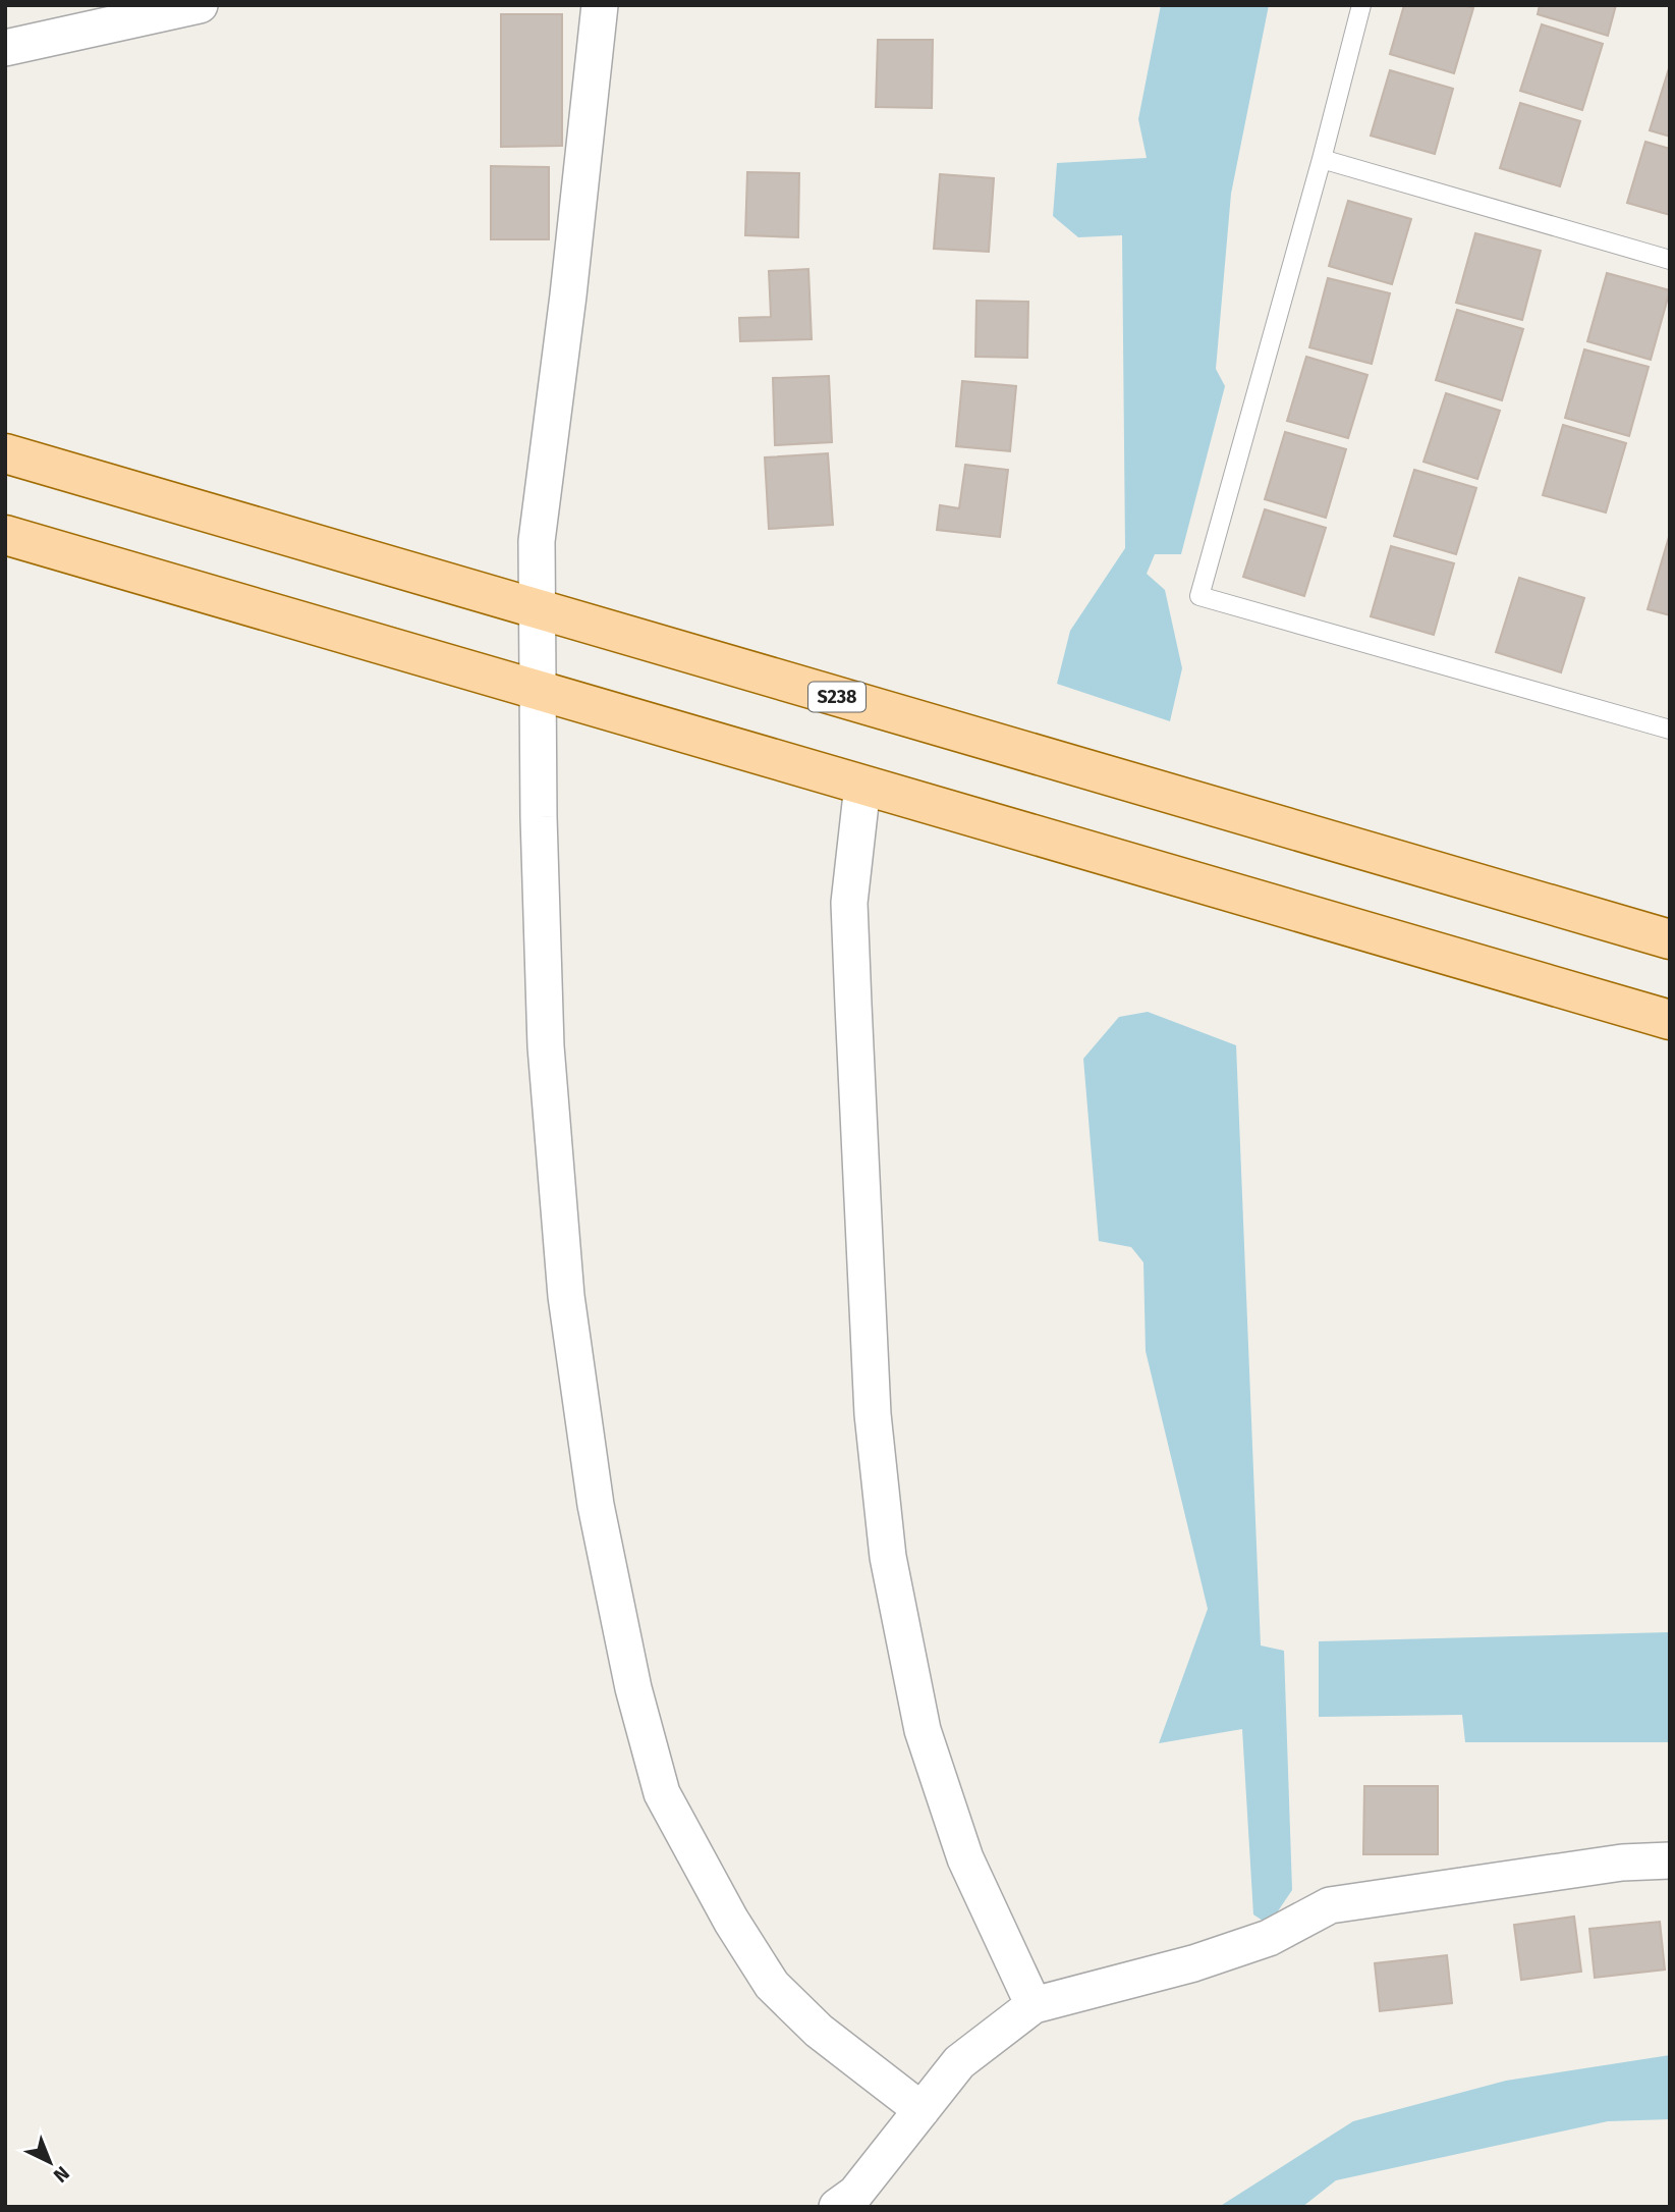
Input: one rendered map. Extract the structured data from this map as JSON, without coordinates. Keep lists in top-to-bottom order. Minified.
{"streets":{"main road":["S238"]},"north":"bottom right"}
